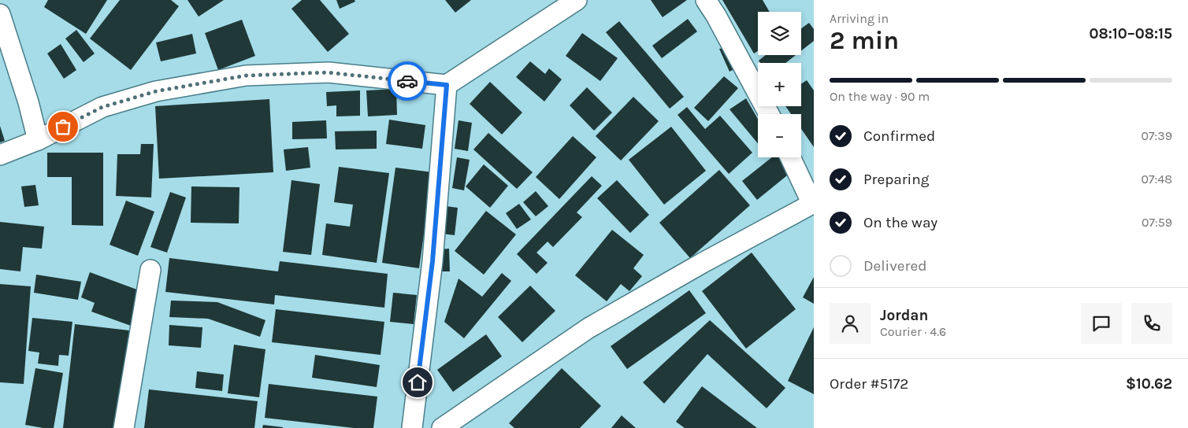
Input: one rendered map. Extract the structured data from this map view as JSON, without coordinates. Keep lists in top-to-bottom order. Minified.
{"page":{"heading":["2 min","Arriving in","08:10–08:15"],"panel":["Jordan","Courier · 4.6","Order #5172","$10.62"],"map_buttons":["+","−"],"bar":"On the way · 90 m","list":[["Confirmed","07:39"],["Preparing","07:48"],["On the way","07:59"],"Delivered"]}}
